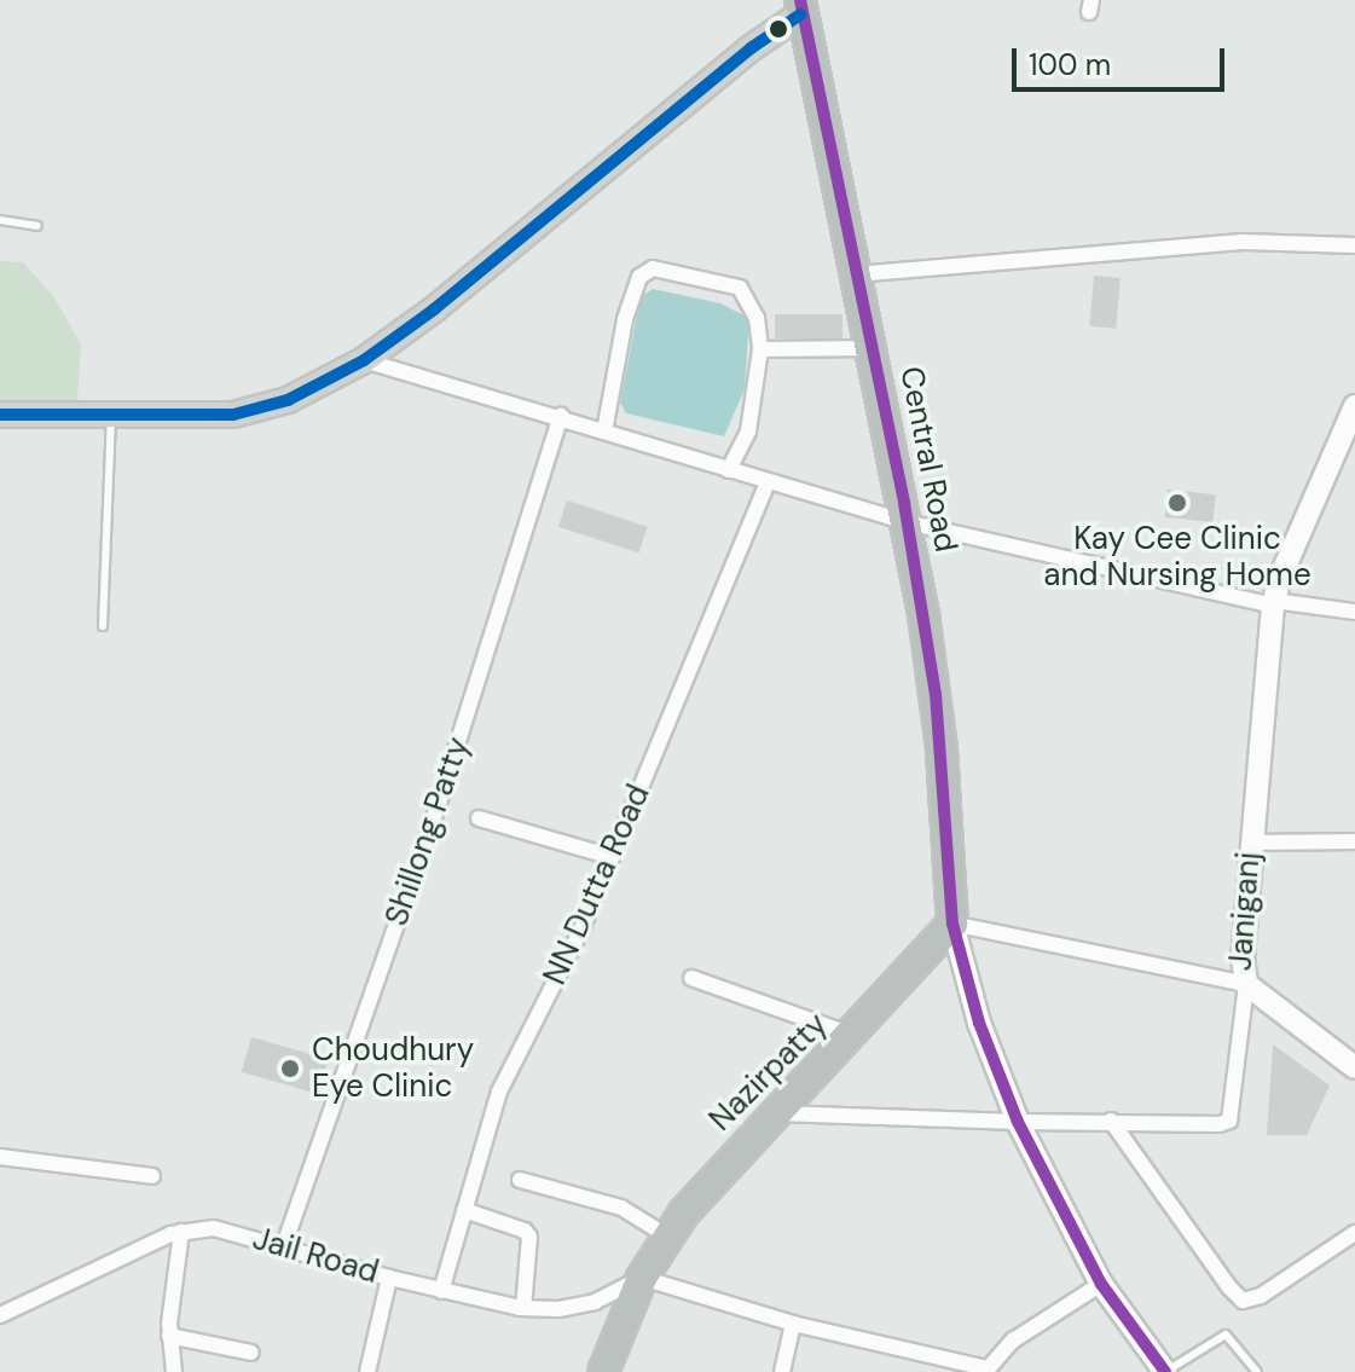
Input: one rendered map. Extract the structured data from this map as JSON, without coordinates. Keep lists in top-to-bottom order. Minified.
{"streets":{"highway":["Central Road","Nazirpatty"],"street":["Shillong Patty","NN Dutta Road","Janiganj","Jail Road"]},"crossings":[["Central Road","Janiganj"],["Central Road","Nazirpatty"],["Shillong Patty","Jail Road"],["NN Dutta Road","Jail Road"],["Janiganj","Nazirpatty"],["Nazirpatty","Jail Road"]],"places":["Kay Cee Clinic and Nursing Home","Choudhury Eye Clinic"],"scale_bar":"100 m"}
